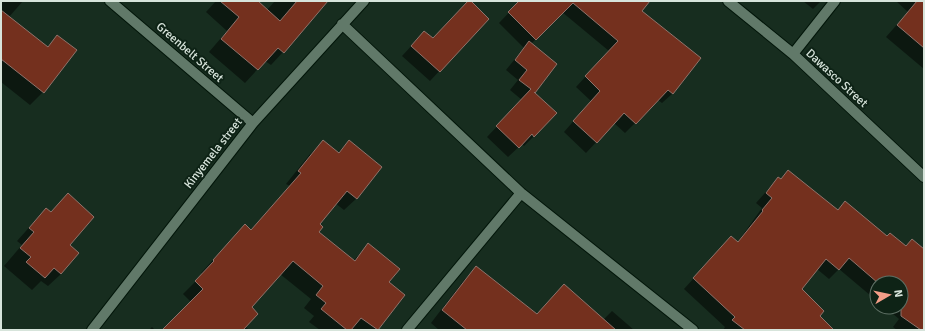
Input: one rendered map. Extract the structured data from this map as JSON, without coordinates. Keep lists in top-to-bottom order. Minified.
{"streets":{"street":["Greenbelt Street","Dawasco Street","Kinyemela street"]},"crossings":[["Greenbelt Street","Kinyemela street"]],"north":"right"}
